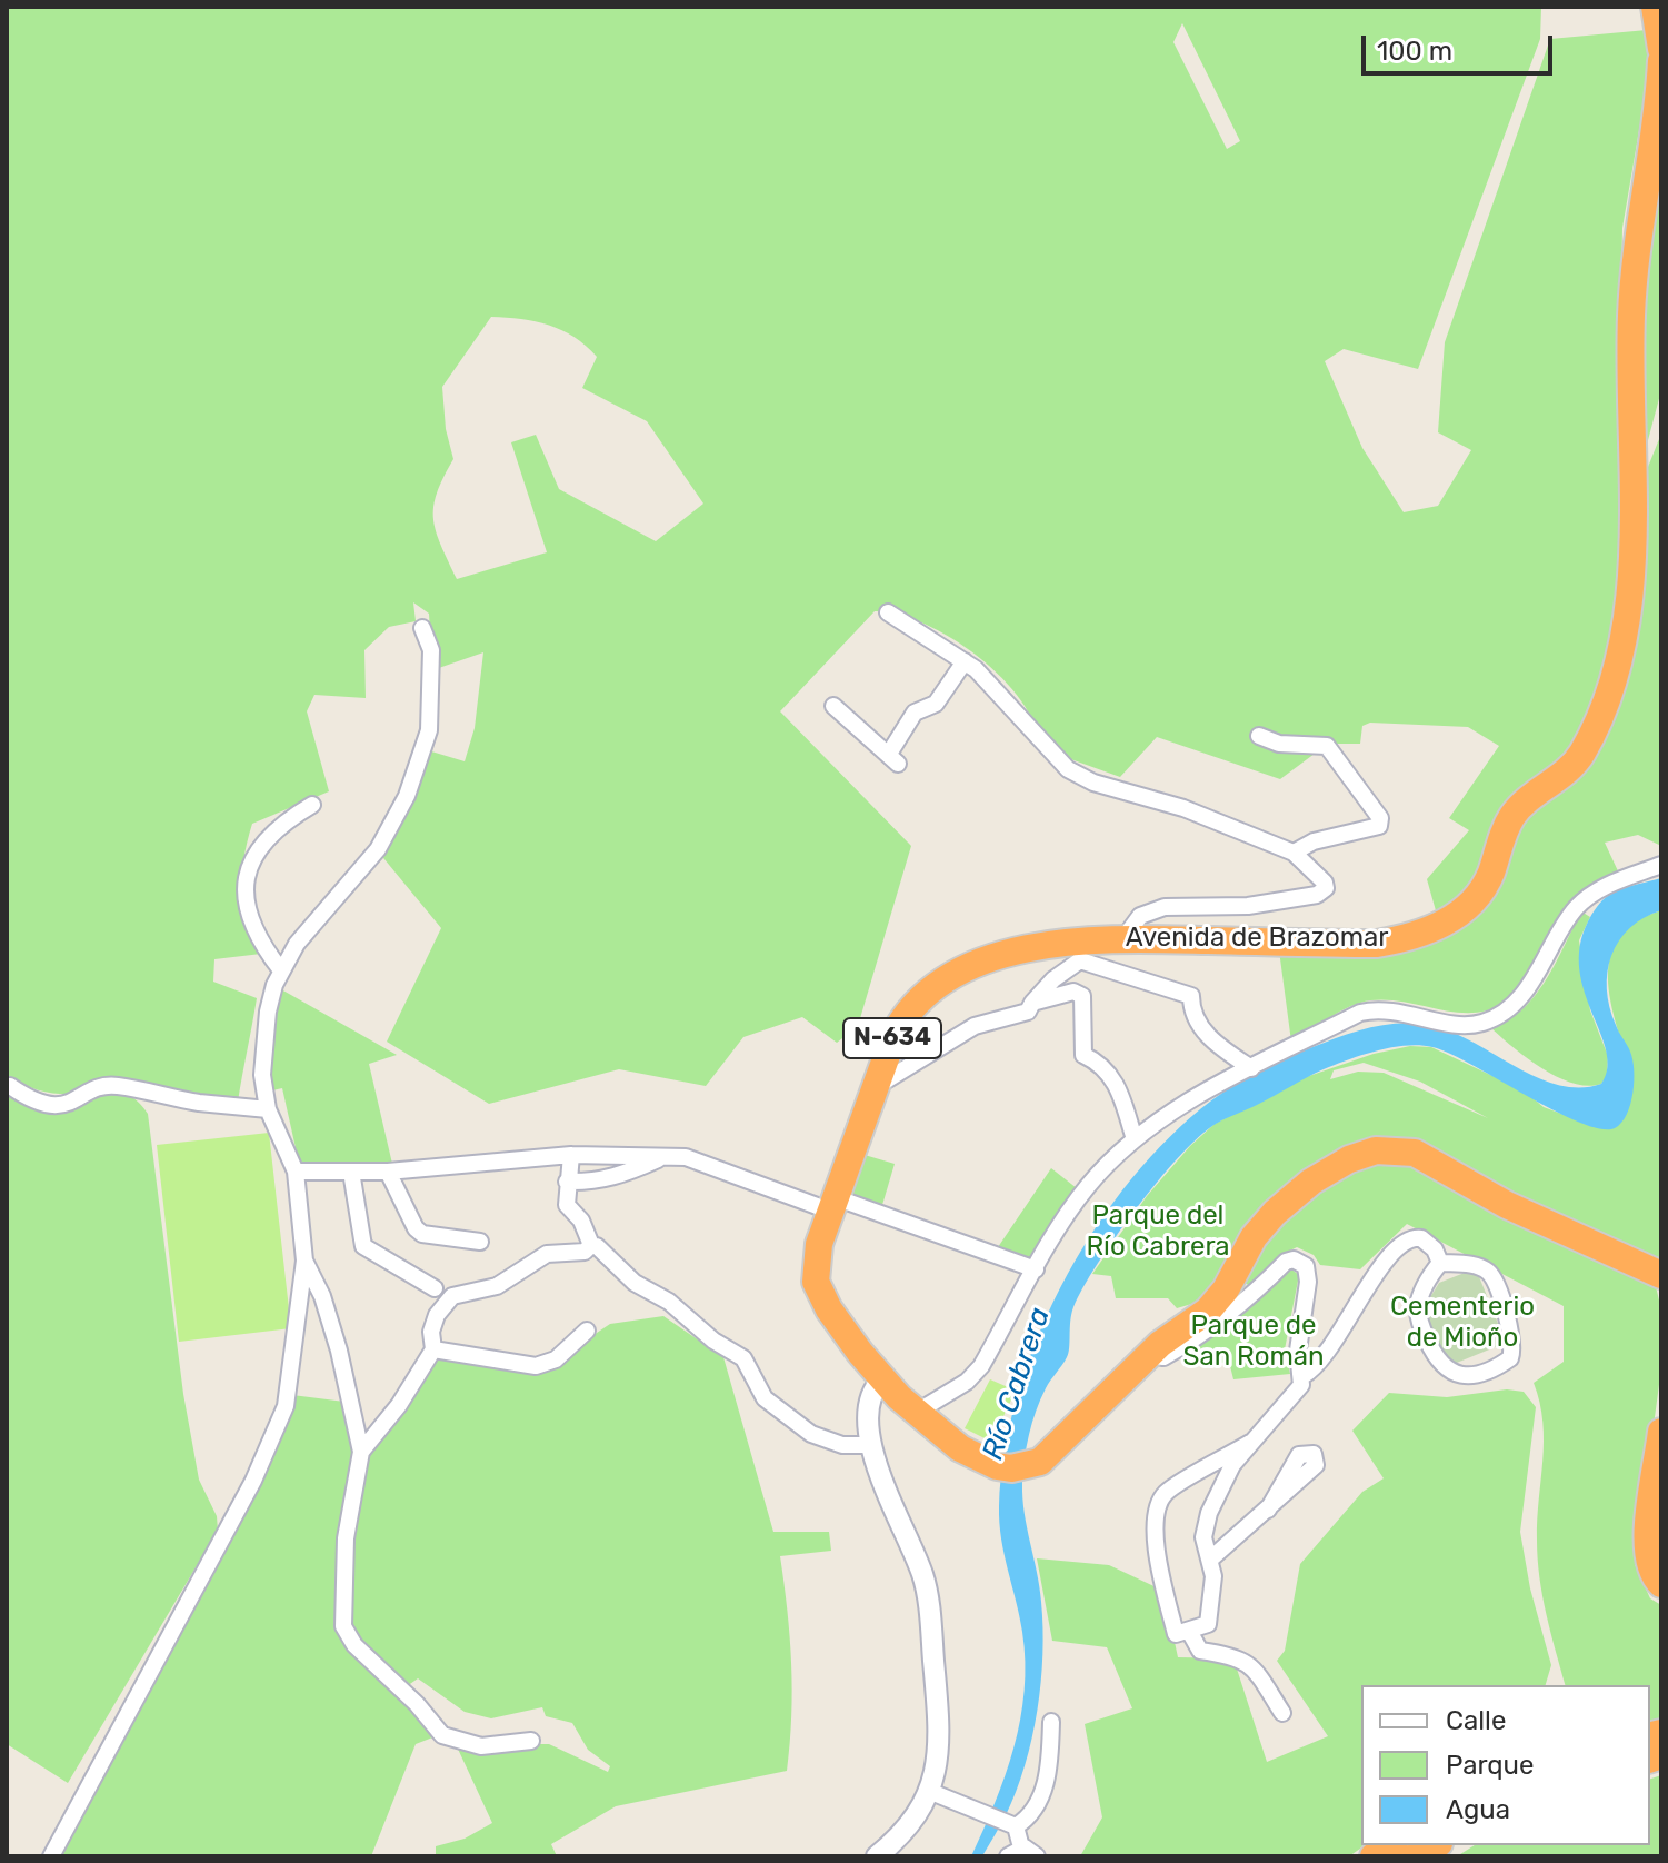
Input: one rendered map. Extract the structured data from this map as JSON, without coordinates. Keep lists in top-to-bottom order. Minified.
{"streets":{"highway":["Avenida de Brazomar","N-634"]},"crossings":[["Avenida de Brazomar","N-634"]],"water":["Río Cabrera"],"parks":["Parque del Río Cabrera","Cementerio de Mioño","Parque de San Román"],"legend":["Calle","Parque","Agua"],"scale_bar":"100 m"}
